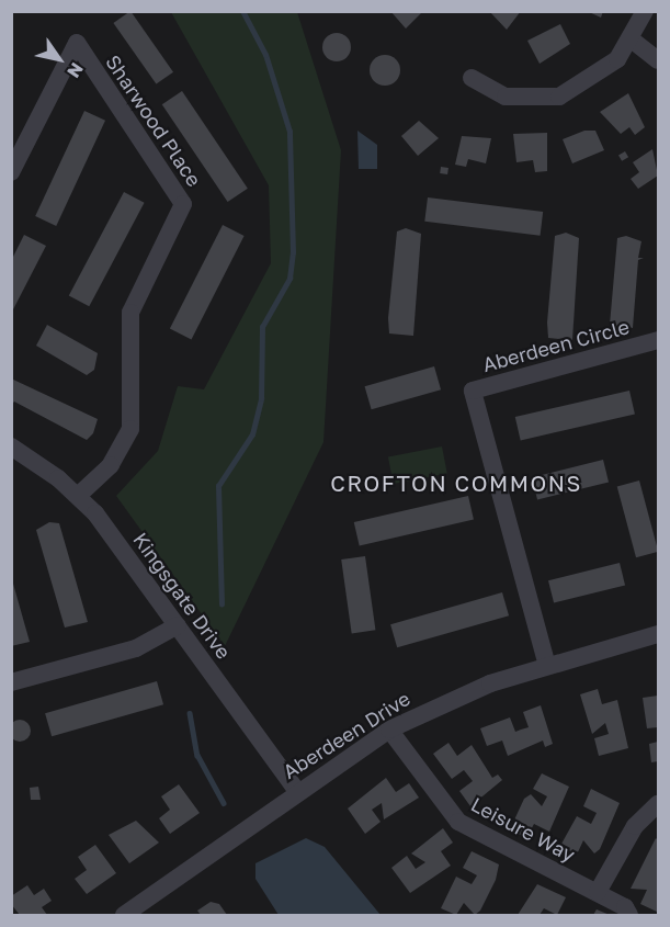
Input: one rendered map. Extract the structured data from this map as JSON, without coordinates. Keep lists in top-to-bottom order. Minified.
{"streets":{"street":["Sharwood Place","Aberdeen Circle","Kingsgate Drive","Aberdeen Drive","Leisure Way"]},"crossings":[["Sharwood Place","Kingsgate Drive"],["Aberdeen Circle","Aberdeen Drive"],["Kingsgate Drive","Aberdeen Drive"],["Aberdeen Drive","Leisure Way"]],"districts":["CROFTON COMMONS"],"north":"bottom right"}
